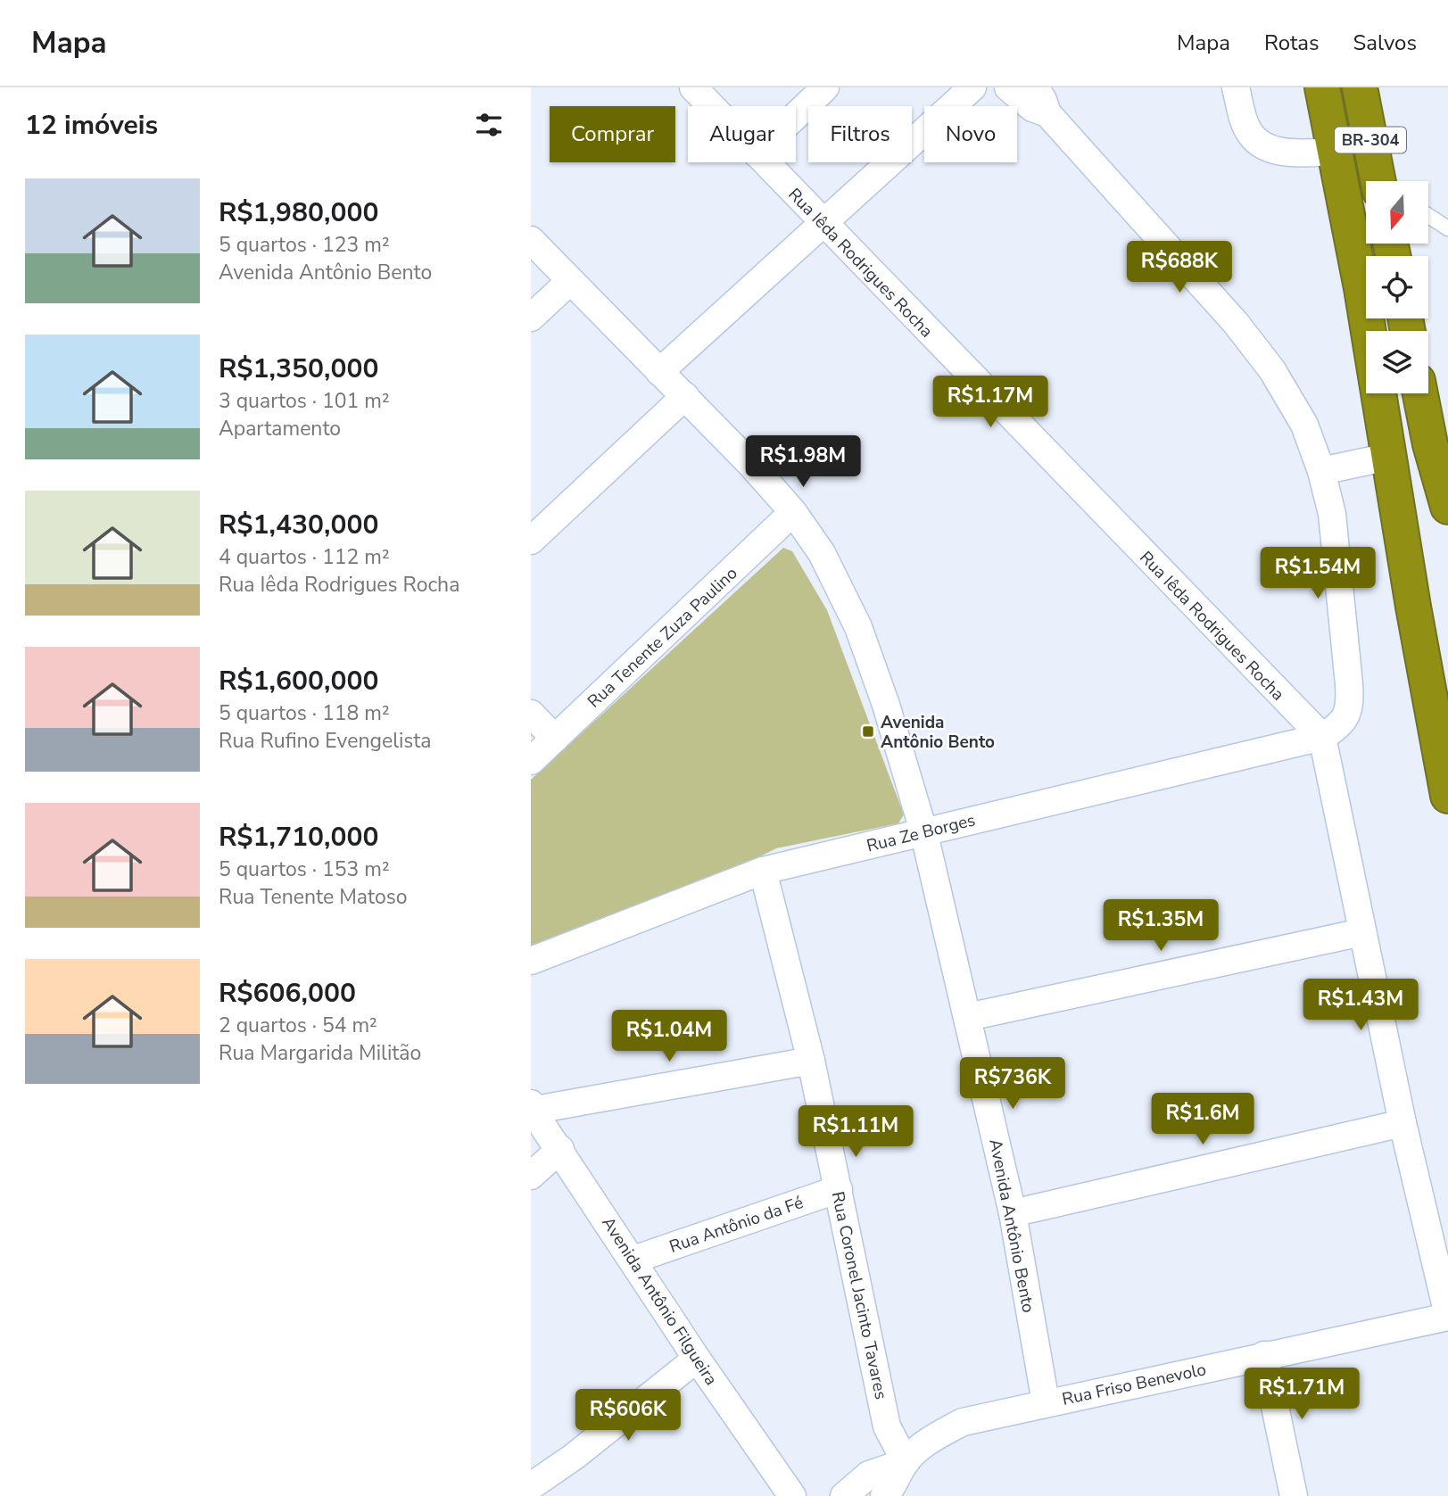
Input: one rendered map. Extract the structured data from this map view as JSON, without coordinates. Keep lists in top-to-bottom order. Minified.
{"streets":{"highway":["BR-304"],"street":["Rua Iêda Rodrigues Rocha","Rua Tenente Zuza Paulino","Rua Ze Borges","Rua Antônio da Fé","Avenida Antônio Bento","Rua Coronel Jacinto Tavares","Avenida Antônio Filgueira","Rua Friso Benevolo"]},"crossings":[["Rua Iêda Rodrigues Rocha","Rua Ze Borges"],["Rua Tenente Zuza Paulino","Avenida Antônio Bento"],["Rua Ze Borges","Avenida Antônio Bento"],["Rua Ze Borges","Rua Coronel Jacinto Tavares"],["Rua Antônio da Fé","Rua Coronel Jacinto Tavares"],["Rua Antônio da Fé","Avenida Antônio Filgueira"],["Avenida Antônio Bento","Rua Friso Benevolo"],["Rua Coronel Jacinto Tavares","Rua Friso Benevolo"]],"places":{"transit":["Avenida Antônio Bento"]},"north":"bottom","page":{"header":"Mapa","nav":["Mapa","Rotas","Salvos"],"heading":"12 imóveis","chip":["Comprar","Alugar","Filtros","Novo"],"list":[{"name":"R$1,980,000","note":"5 quartos · 123 m² · Avenida Antônio Bento"},{"name":"R$1,350,000","note":"3 quartos · 101 m² · Apartamento"},{"name":"R$1,430,000","note":"4 quartos · 112 m² · Rua Iêda Rodrigues Rocha"},{"name":"R$1,600,000","note":"5 quartos · 118 m² · Rua Rufino Evengelista"},{"name":"R$1,710,000","note":"5 quartos · 153 m² · Rua Tenente Matoso"},{"name":"R$606,000","note":"2 quartos · 54 m² · Rua Margarida Militão"}],"price":["R$688K","R$1.17M","R$1.98M","R$1.54M","R$1.35M","R$1.43M","R$1.04M","R$736K","R$1.6M","R$1.11M","R$1.71M","R$606K"]}}
